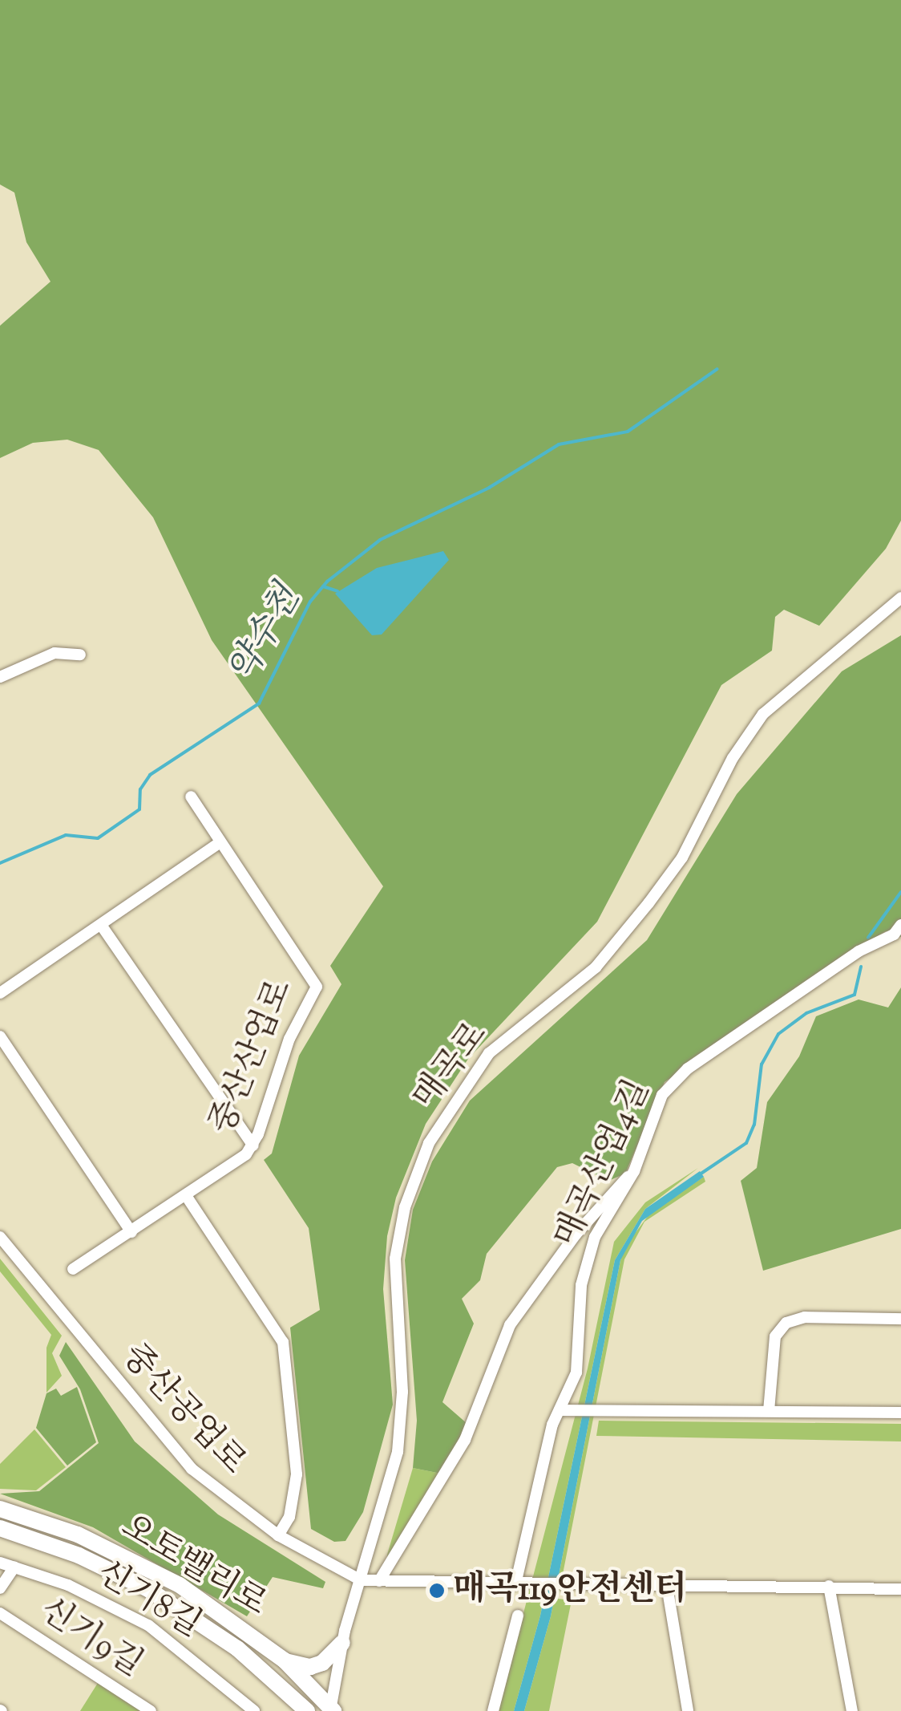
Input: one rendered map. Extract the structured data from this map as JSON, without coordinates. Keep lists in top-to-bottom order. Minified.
{"streets":{"highway":["오토밸리로"],"street":["중산산업로","매곡로","매곡산업4길","중산공업로","신기8길","신기9길"]},"crossings":[["매곡로","중산공업로"],["매곡로","오토밸리로"]],"water":["약수천"],"places":["매곡119안전센터"]}
